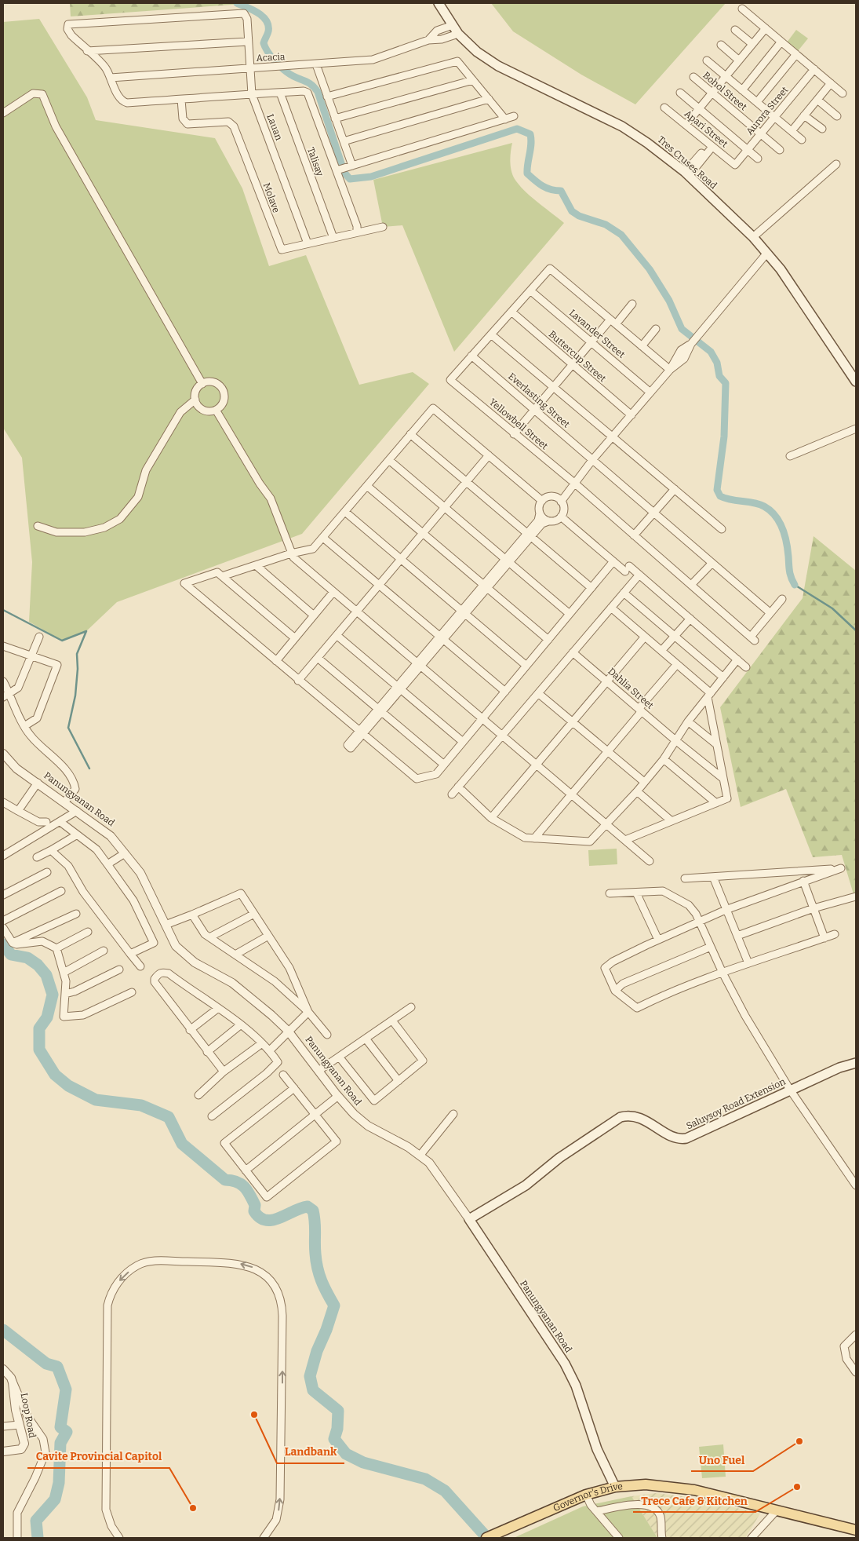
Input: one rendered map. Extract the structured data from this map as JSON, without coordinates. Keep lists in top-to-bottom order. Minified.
{"streets":{"main road":["Tres Cruses Road","Panungyanan Road","Saluysoy Road Extension","Governor's Drive"],"street":["Acacia","Bohol Street","Aurora Street","Lauan","Apari Street","Talisay","Molave","Lavander Street","Buttercup Street","Everlasting Street","Yellowbell Street","Dahlia Street","Loop Road"]},"crossings":[["Acacia","Lauan"],["Acacia","Tres Cruses Road"],["Bohol Street","Aurora Street"],["Aurora Street","Apari Street"],["Lauan","Molave"],["Talisay","Molave"],["Everlasting Street","Yellowbell Street"],["Panungyanan Road","Saluysoy Road Extension"],["Panungyanan Road","Governor's Drive"]],"places":["Landbank","Uno Fuel","Trece Cafe & Kitchen","Cavite Provincial Capitol"]}
